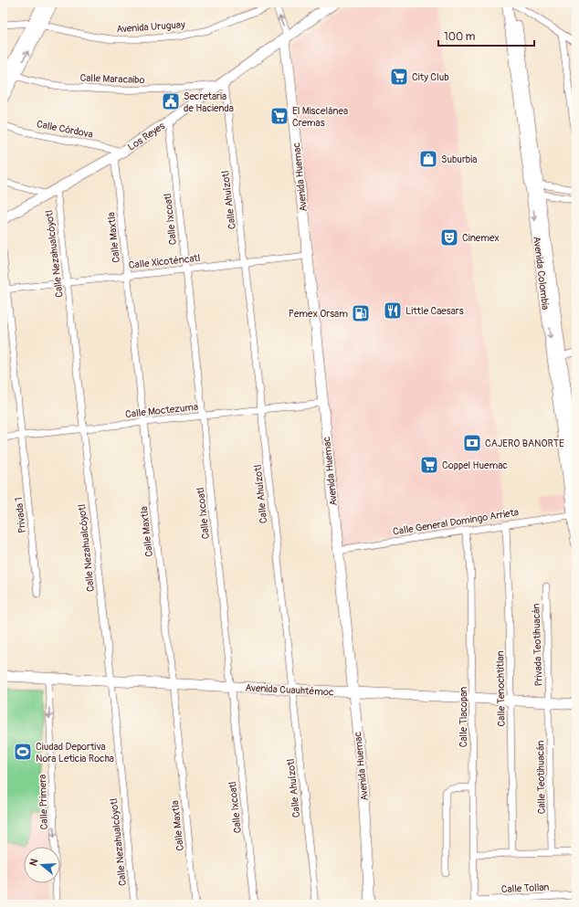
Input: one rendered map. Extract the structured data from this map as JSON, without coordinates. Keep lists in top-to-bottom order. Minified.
{"streets":{"street":["Avenida Uruguay","Calle Maracaibo","Calle Córdova","Los Reyes","Avenida Huemac","Calle Ahuízotl","Calle Ixcoatl","Calle Maxtla","Calle Nezahualcóyotl","Calle Xicoténcatl","Avenida Colombia","Calle Moctezuma","Privada 1","Calle General Domingo Arrieta","Privada Teotihuacán","Calle Tenochtitlan","Avenida Cuauhtémoc","Calle Tlacopan","Calle Teotihuacán","Calle Primera","Calle Tollan"]},"crossings":[["Calle Maracaibo","Los Reyes"],["Calle Maracaibo","Calle Ahuízotl"],["Calle Córdova","Los Reyes"],["Los Reyes","Avenida Huemac"],["Los Reyes","Calle Ahuízotl"],["Los Reyes","Calle Ixcoatl"],["Los Reyes","Calle Maxtla"],["Los Reyes","Calle Nezahualcóyotl"],["Avenida Huemac","Calle Xicoténcatl"],["Avenida Huemac","Calle Moctezuma"],["Avenida Huemac","Calle General Domingo Arrieta"],["Avenida Huemac","Avenida Cuauhtémoc"],["Calle Ahuízotl","Calle Xicoténcatl"],["Calle Ahuízotl","Calle Moctezuma"],["Calle Ahuízotl","Avenida Cuauhtémoc"],["Calle Ixcoatl","Calle Xicoténcatl"],["Calle Ixcoatl","Calle Moctezuma"],["Calle Ixcoatl","Avenida Cuauhtémoc"],["Calle Maxtla","Calle Xicoténcatl"],["Calle Maxtla","Calle Moctezuma"],["Calle Maxtla","Avenida Cuauhtémoc"],["Calle Nezahualcóyotl","Calle Xicoténcatl"],["Calle Nezahualcóyotl","Calle Moctezuma"],["Calle Nezahualcóyotl","Avenida Cuauhtémoc"],["Calle Xicoténcatl","Privada 1"],["Avenida Colombia","Calle General Domingo Arrieta"],["Calle Moctezuma","Privada 1"],["Calle General Domingo Arrieta","Calle Tenochtitlan"],["Calle General Domingo Arrieta","Calle Tlacopan"],["Privada Teotihuacán","Avenida Cuauhtémoc"],["Privada Teotihuacán","Calle Teotihuacán"],["Calle Tenochtitlan","Avenida Cuauhtémoc"],["Avenida Cuauhtémoc","Calle Tlacopan"],["Avenida Cuauhtémoc","Calle Teotihuacán"],["Avenida Cuauhtémoc","Calle Primera"],["Calle Tlacopan","Calle Tollan"]],"one_way":["Calle Primera"],"places":{"supermarket":["City Club","El Miscelánea Cremas","Coppel Huemac"],"public building":["Secretaria de Hacienda"],"shop":["Suburbia"],"theatre":["Cinemex"],"restaurant":["Little Caesars"],"fuel station":["Pemex Orsam"],"bank":["CAJERO BANORTE"],"sports":["Ciudad Deportiva Nora Leticia Rocha"]},"scale_bar":"100 m","north":"left"}
